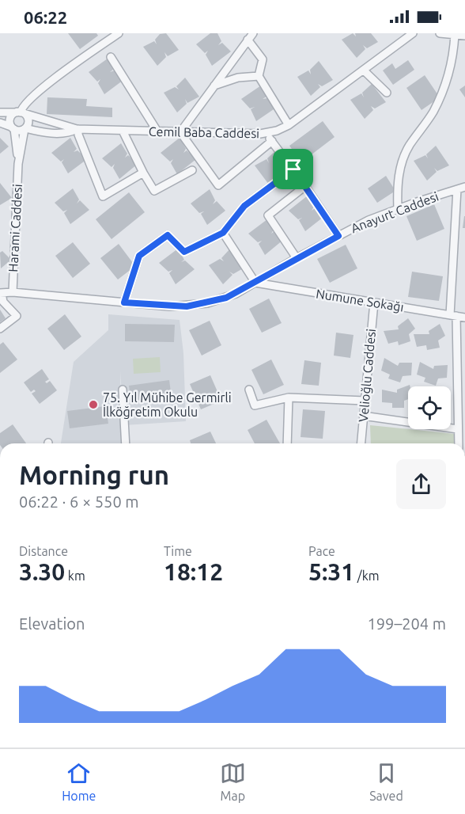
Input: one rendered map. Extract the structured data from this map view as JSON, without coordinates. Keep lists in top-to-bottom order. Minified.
{"streets":{"street":["Cemil Baba Caddesi","Anayurt Caddesi","Harami Caddesi","Numune Sokağı","Velioğlu Caddesi"]},"crossings":[["Anayurt Caddesi","Harami Caddesi"],["Anayurt Caddesi","Numune Sokağı"],["Numune Sokağı","Velioğlu Caddesi"]],"places":["75. Yıl Mühibe Germirli İlköğretim Okulu"],"page":{"status":"06:22","heading":["Morning run","06:22 · 6 × 550 m"],"stats":[["Distance","3.30 km"],["Time","18:12"],["Pace","5:31 /km"]],"chart":["Elevation","199–204 m"],"tabs":["Home","Map","Saved"]}}
